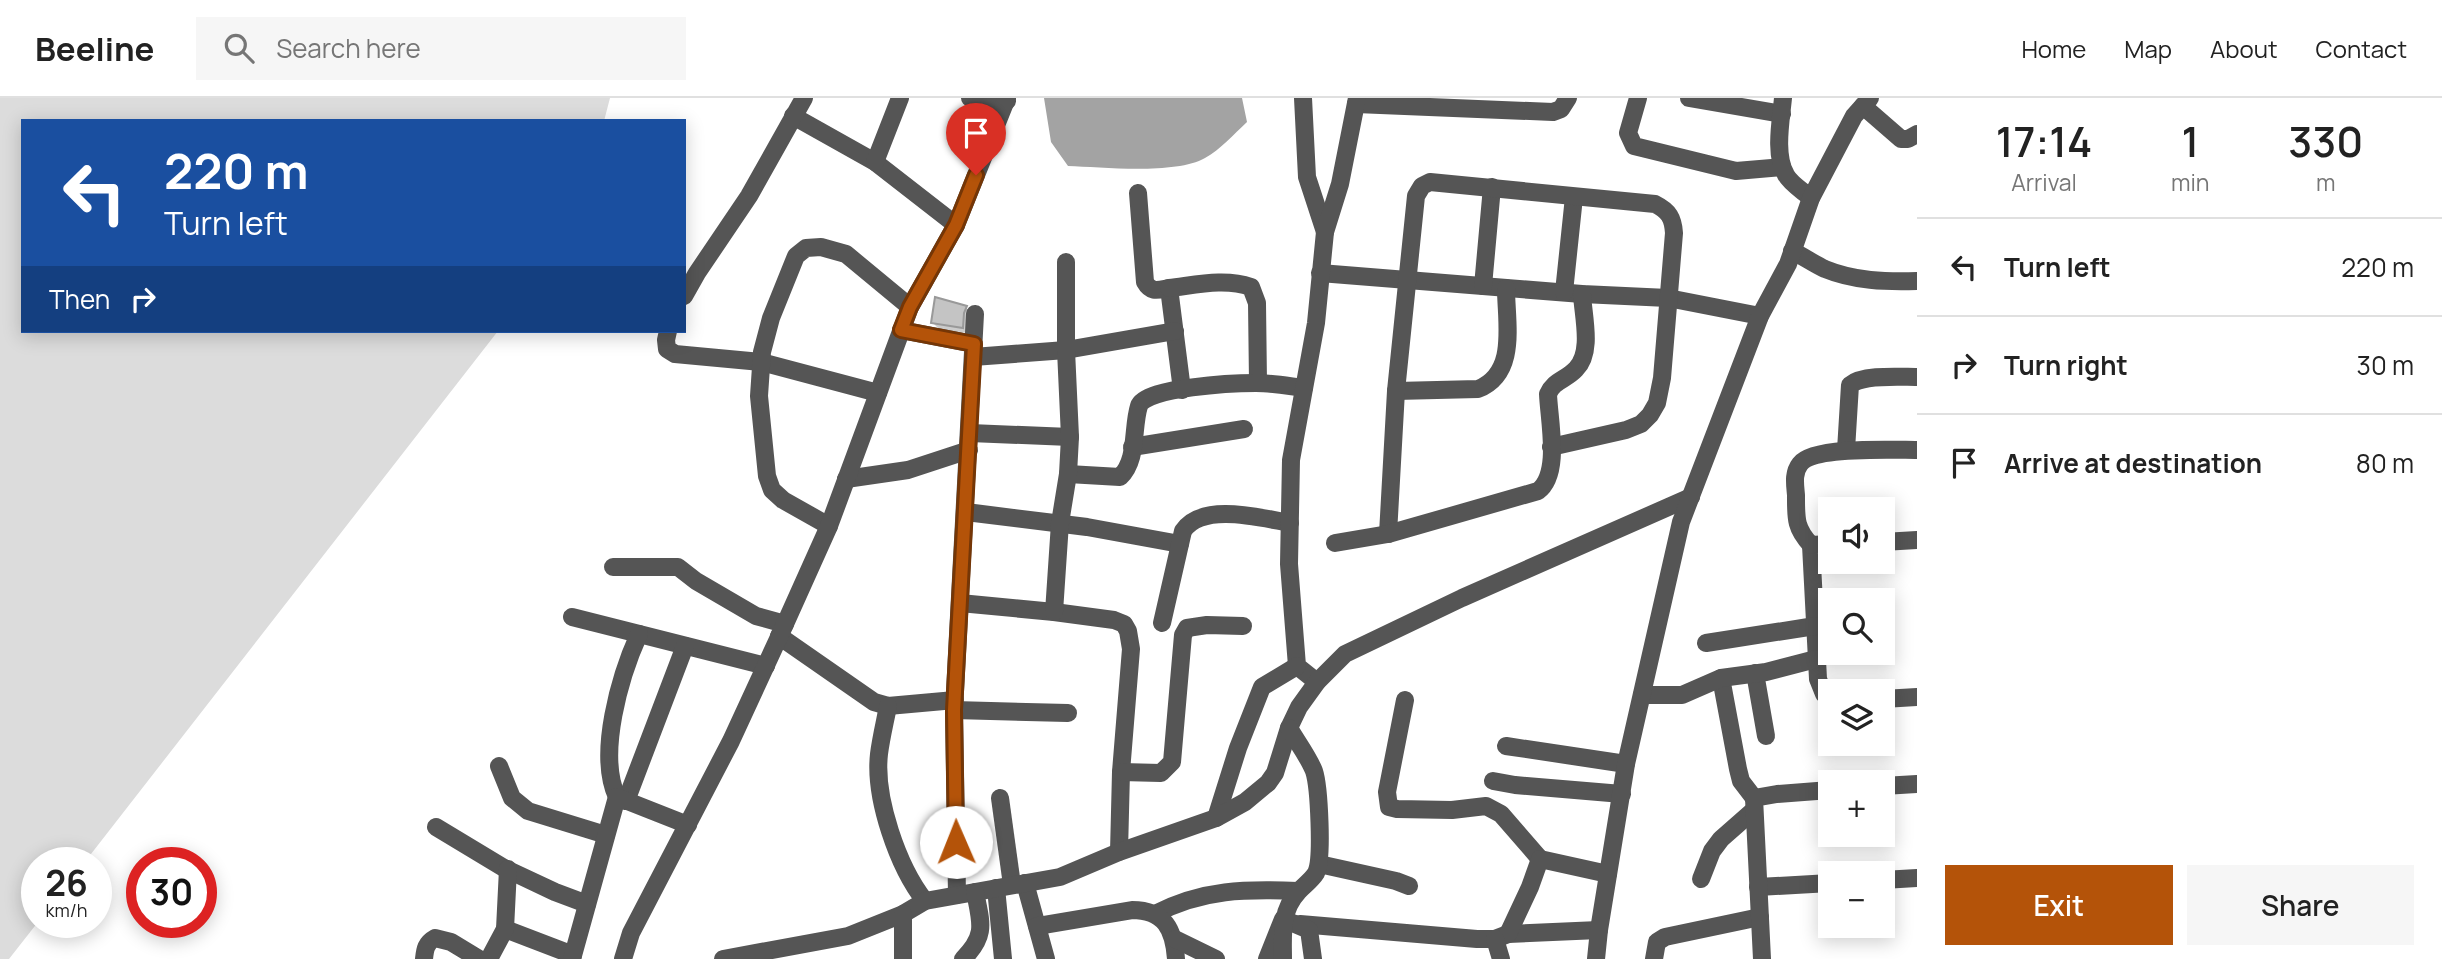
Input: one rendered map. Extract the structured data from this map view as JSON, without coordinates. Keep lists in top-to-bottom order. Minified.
{"page":{"header":"Beeline","search":"Search here","nav":["Home","Map","About","Contact"],"eta":["17:14","Arrival","1","min","330","m"],"turn":["220 m","Turn left"],"list":[{"name":"Turn left","value":"220 m"},{"name":"Turn right","value":"30 m"},{"name":"Arrive at destination","value":"80 m"}],"then":"Then","map_buttons":["+","−"],"speed":"26 km/h","limit":"30","buttons":["Exit","Share"]}}
